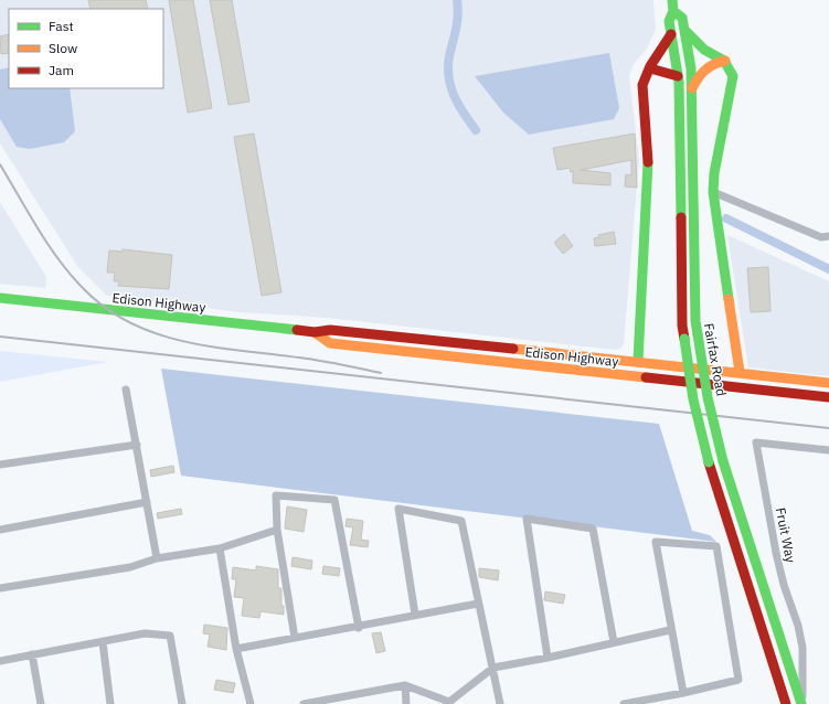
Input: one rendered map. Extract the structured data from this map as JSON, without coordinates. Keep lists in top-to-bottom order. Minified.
{"streets":{"main road":["Edison Highway","Fairfax Road"],"street":["Fruit Way"]},"crossings":[["Fairfax Road","Fruit Way"]],"legend":["Fast","Slow","Jam"]}
